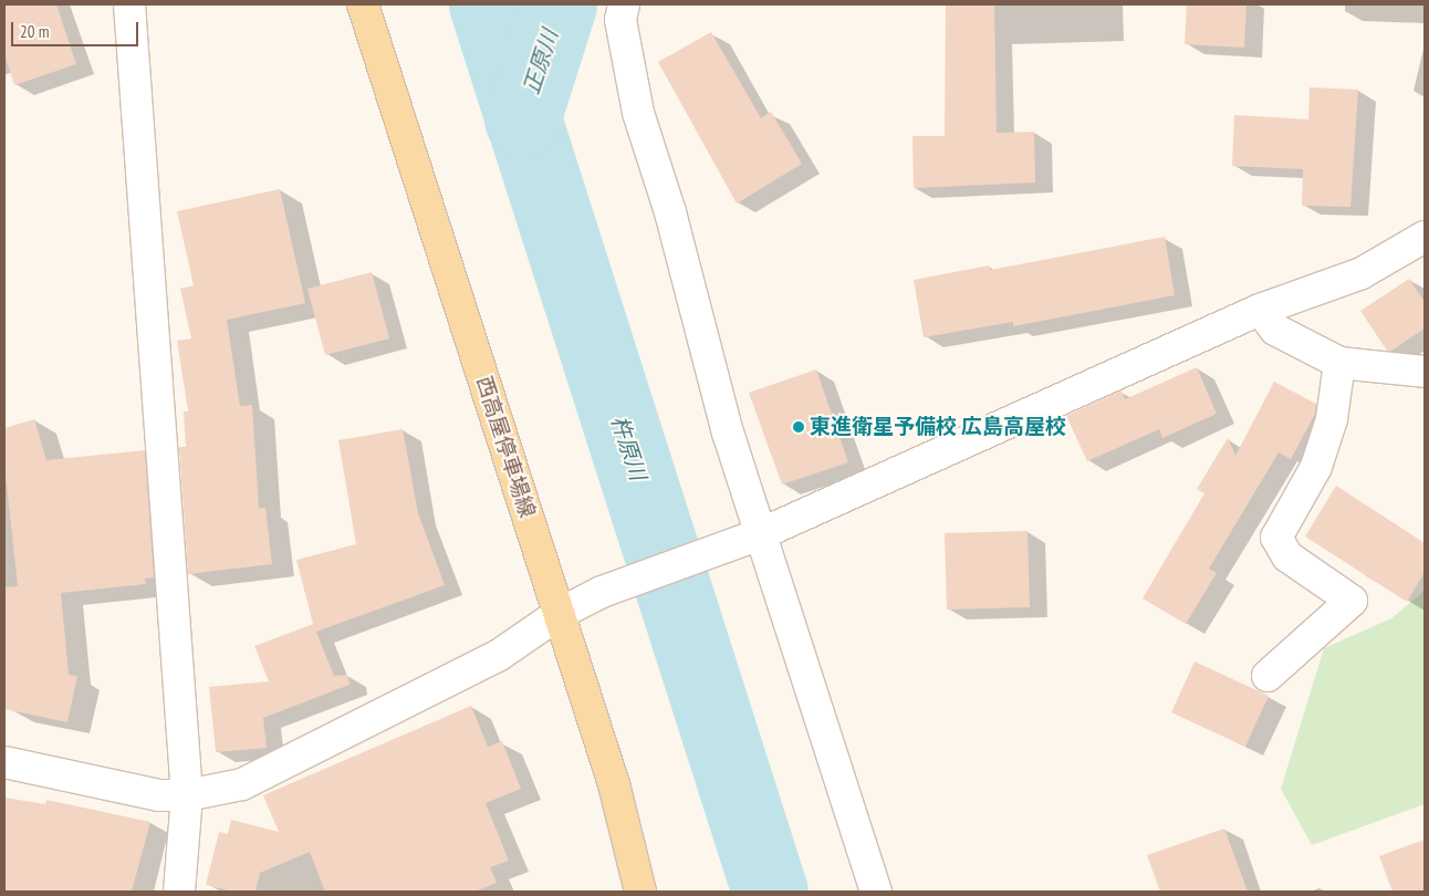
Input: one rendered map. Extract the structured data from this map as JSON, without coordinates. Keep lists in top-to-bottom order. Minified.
{"streets":{"main road":["西高屋停車場線"]},"water":["正原川","杵原川"],"places":["東進衛星予備校 広島高屋校"],"scale_bar":"20 m"}
